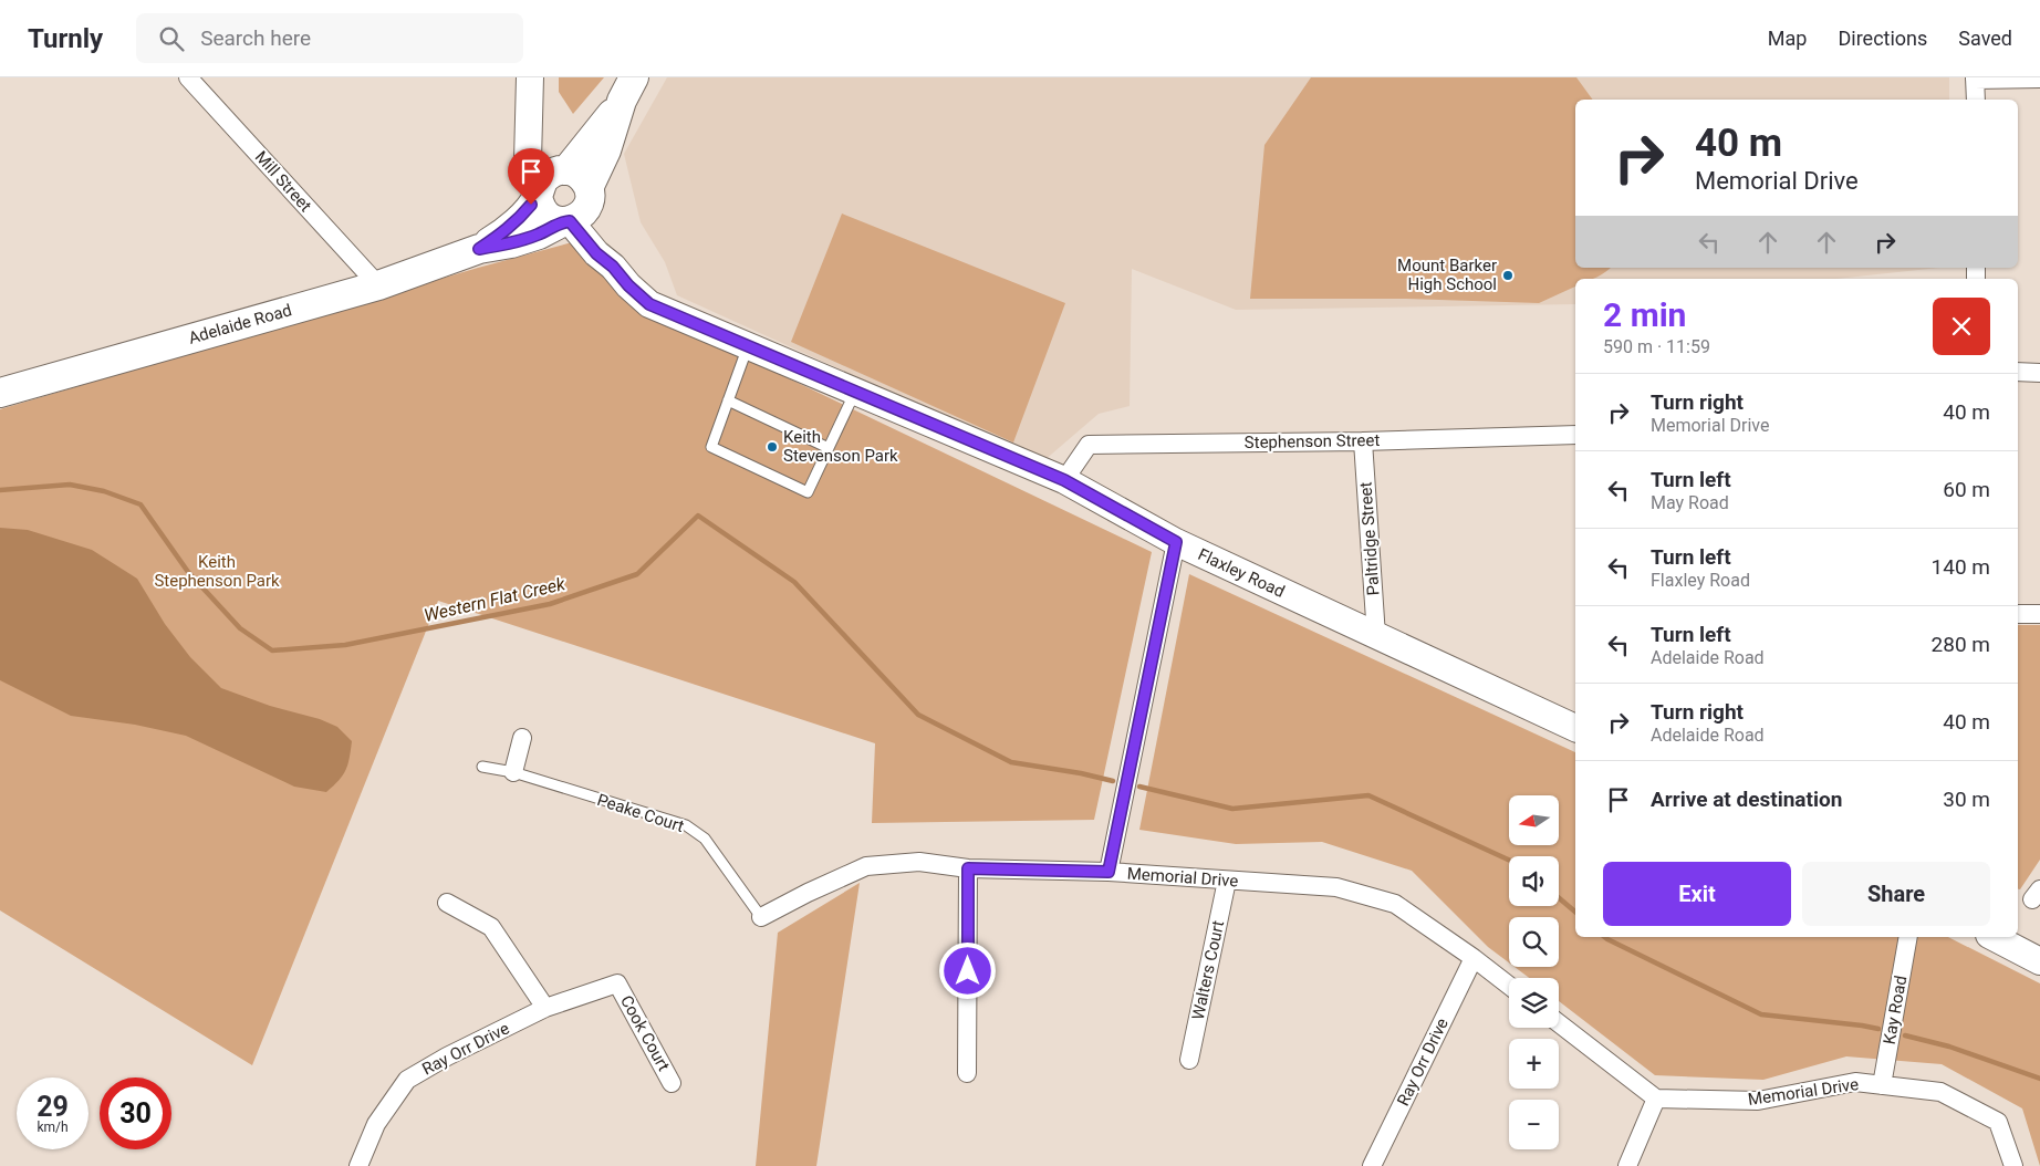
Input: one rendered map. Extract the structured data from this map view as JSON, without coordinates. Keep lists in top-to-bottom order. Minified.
{"streets":{"main road":["Adelaide Road","Flaxley Road"],"street":["Mill Street","Stephenson Street","Paltridge Street","Memorial Drive","Walters Court","Kay Road","Cook Court","Ray Orr Drive"],"lane":["Peake Court"]},"crossings":[["Mill Street","Adelaide Road"],["Adelaide Road","Flaxley Road"],["Stephenson Street","Paltridge Street"],["Stephenson Street","Flaxley Road"],["Paltridge Street","Flaxley Road"],["Peake Court","Memorial Drive"],["Memorial Drive","Walters Court"],["Memorial Drive","Kay Road"],["Memorial Drive","Ray Orr Drive"],["Cook Court","Ray Orr Drive"]],"water":["Western Flat Creek"],"parks":["Keith Stephenson Park"],"places":["Mount Barker High School","Keith Stevenson Park"],"north":"left","page":{"header":"Turnly","search":"Search here","nav":["Map","Directions","Saved"],"turn":["40 m","Memorial Drive"],"heading":["2 min","590 m · 11:59"],"list":[{"name":"Turn right","note":"Memorial Drive","value":"40 m"},{"name":"Turn left","note":"May Road","value":"60 m"},{"name":"Turn left","note":"Flaxley Road","value":"140 m"},{"name":"Turn left","note":"Adelaide Road","value":"280 m"},{"name":"Turn right","note":"Adelaide Road","value":"40 m"},{"name":"Arrive at destination","value":"30 m"}],"map_buttons":["+","−"],"buttons":["Exit","Share"],"speed":"29 km/h","limit":"30"}}
